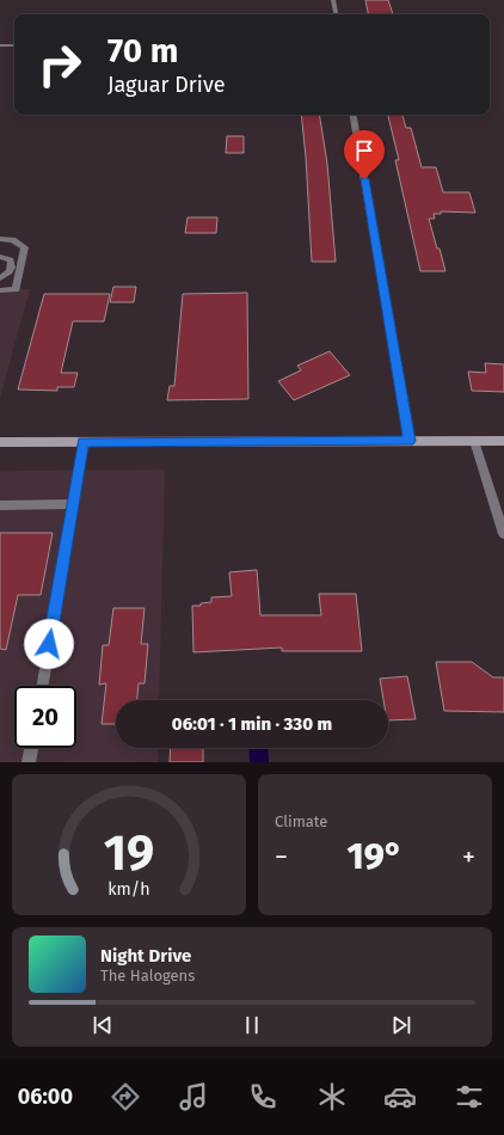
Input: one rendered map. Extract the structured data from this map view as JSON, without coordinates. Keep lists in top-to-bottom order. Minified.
{"page":{"turn":["70 m","Jaguar Drive"],"limit":"20","trip":"06:01 · 1 min · 330 m","tile":"Climate","heat":["−","19°","+"],"song":["Night Drive","The Halogens"],"tabs":"06:00","gauge":["19","km/h"]}}
